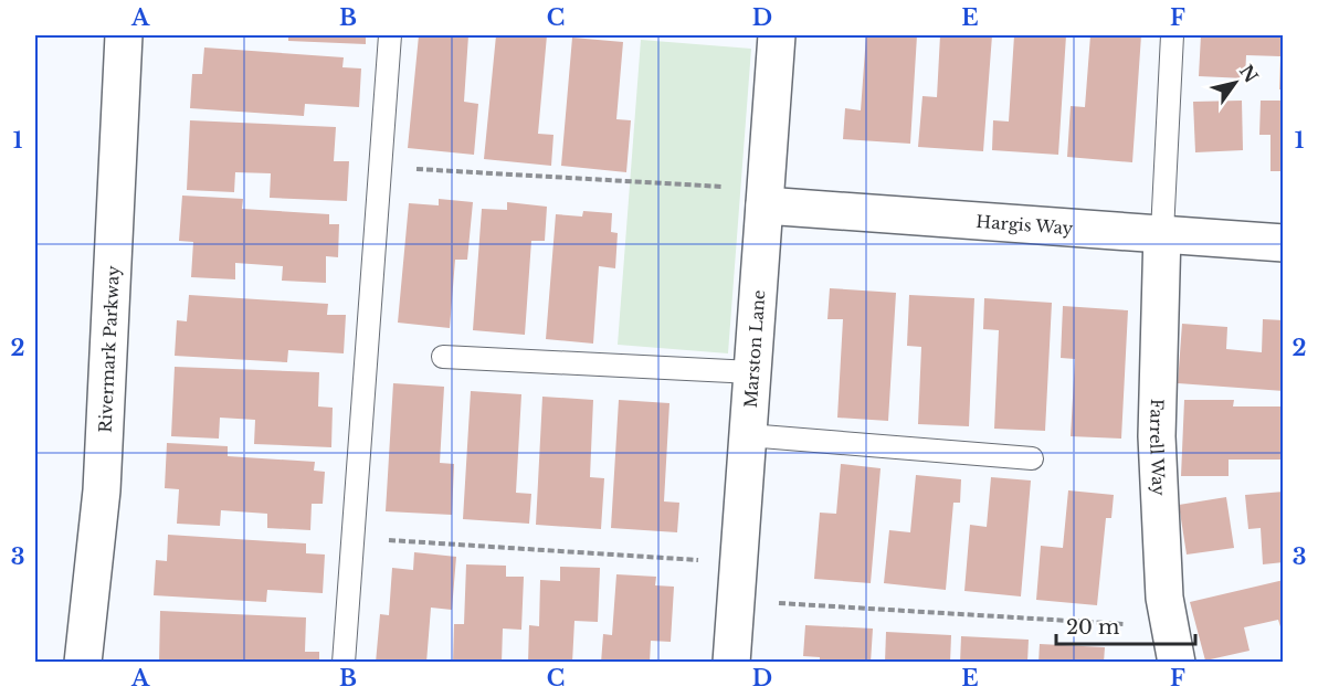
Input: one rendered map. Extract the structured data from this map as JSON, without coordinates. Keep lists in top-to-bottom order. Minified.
{"streets":{"street":["Hargis Way","Marston Lane","Rivermark Parkway","Farrell Way"]},"crossings":[["Hargis Way","Marston Lane"],["Hargis Way","Farrell Way"]],"scale_bar":"20 m","north":"top right","grid":{"columns":["A","B","C","D","E","F"],"rows":["1","2","3"]}}
